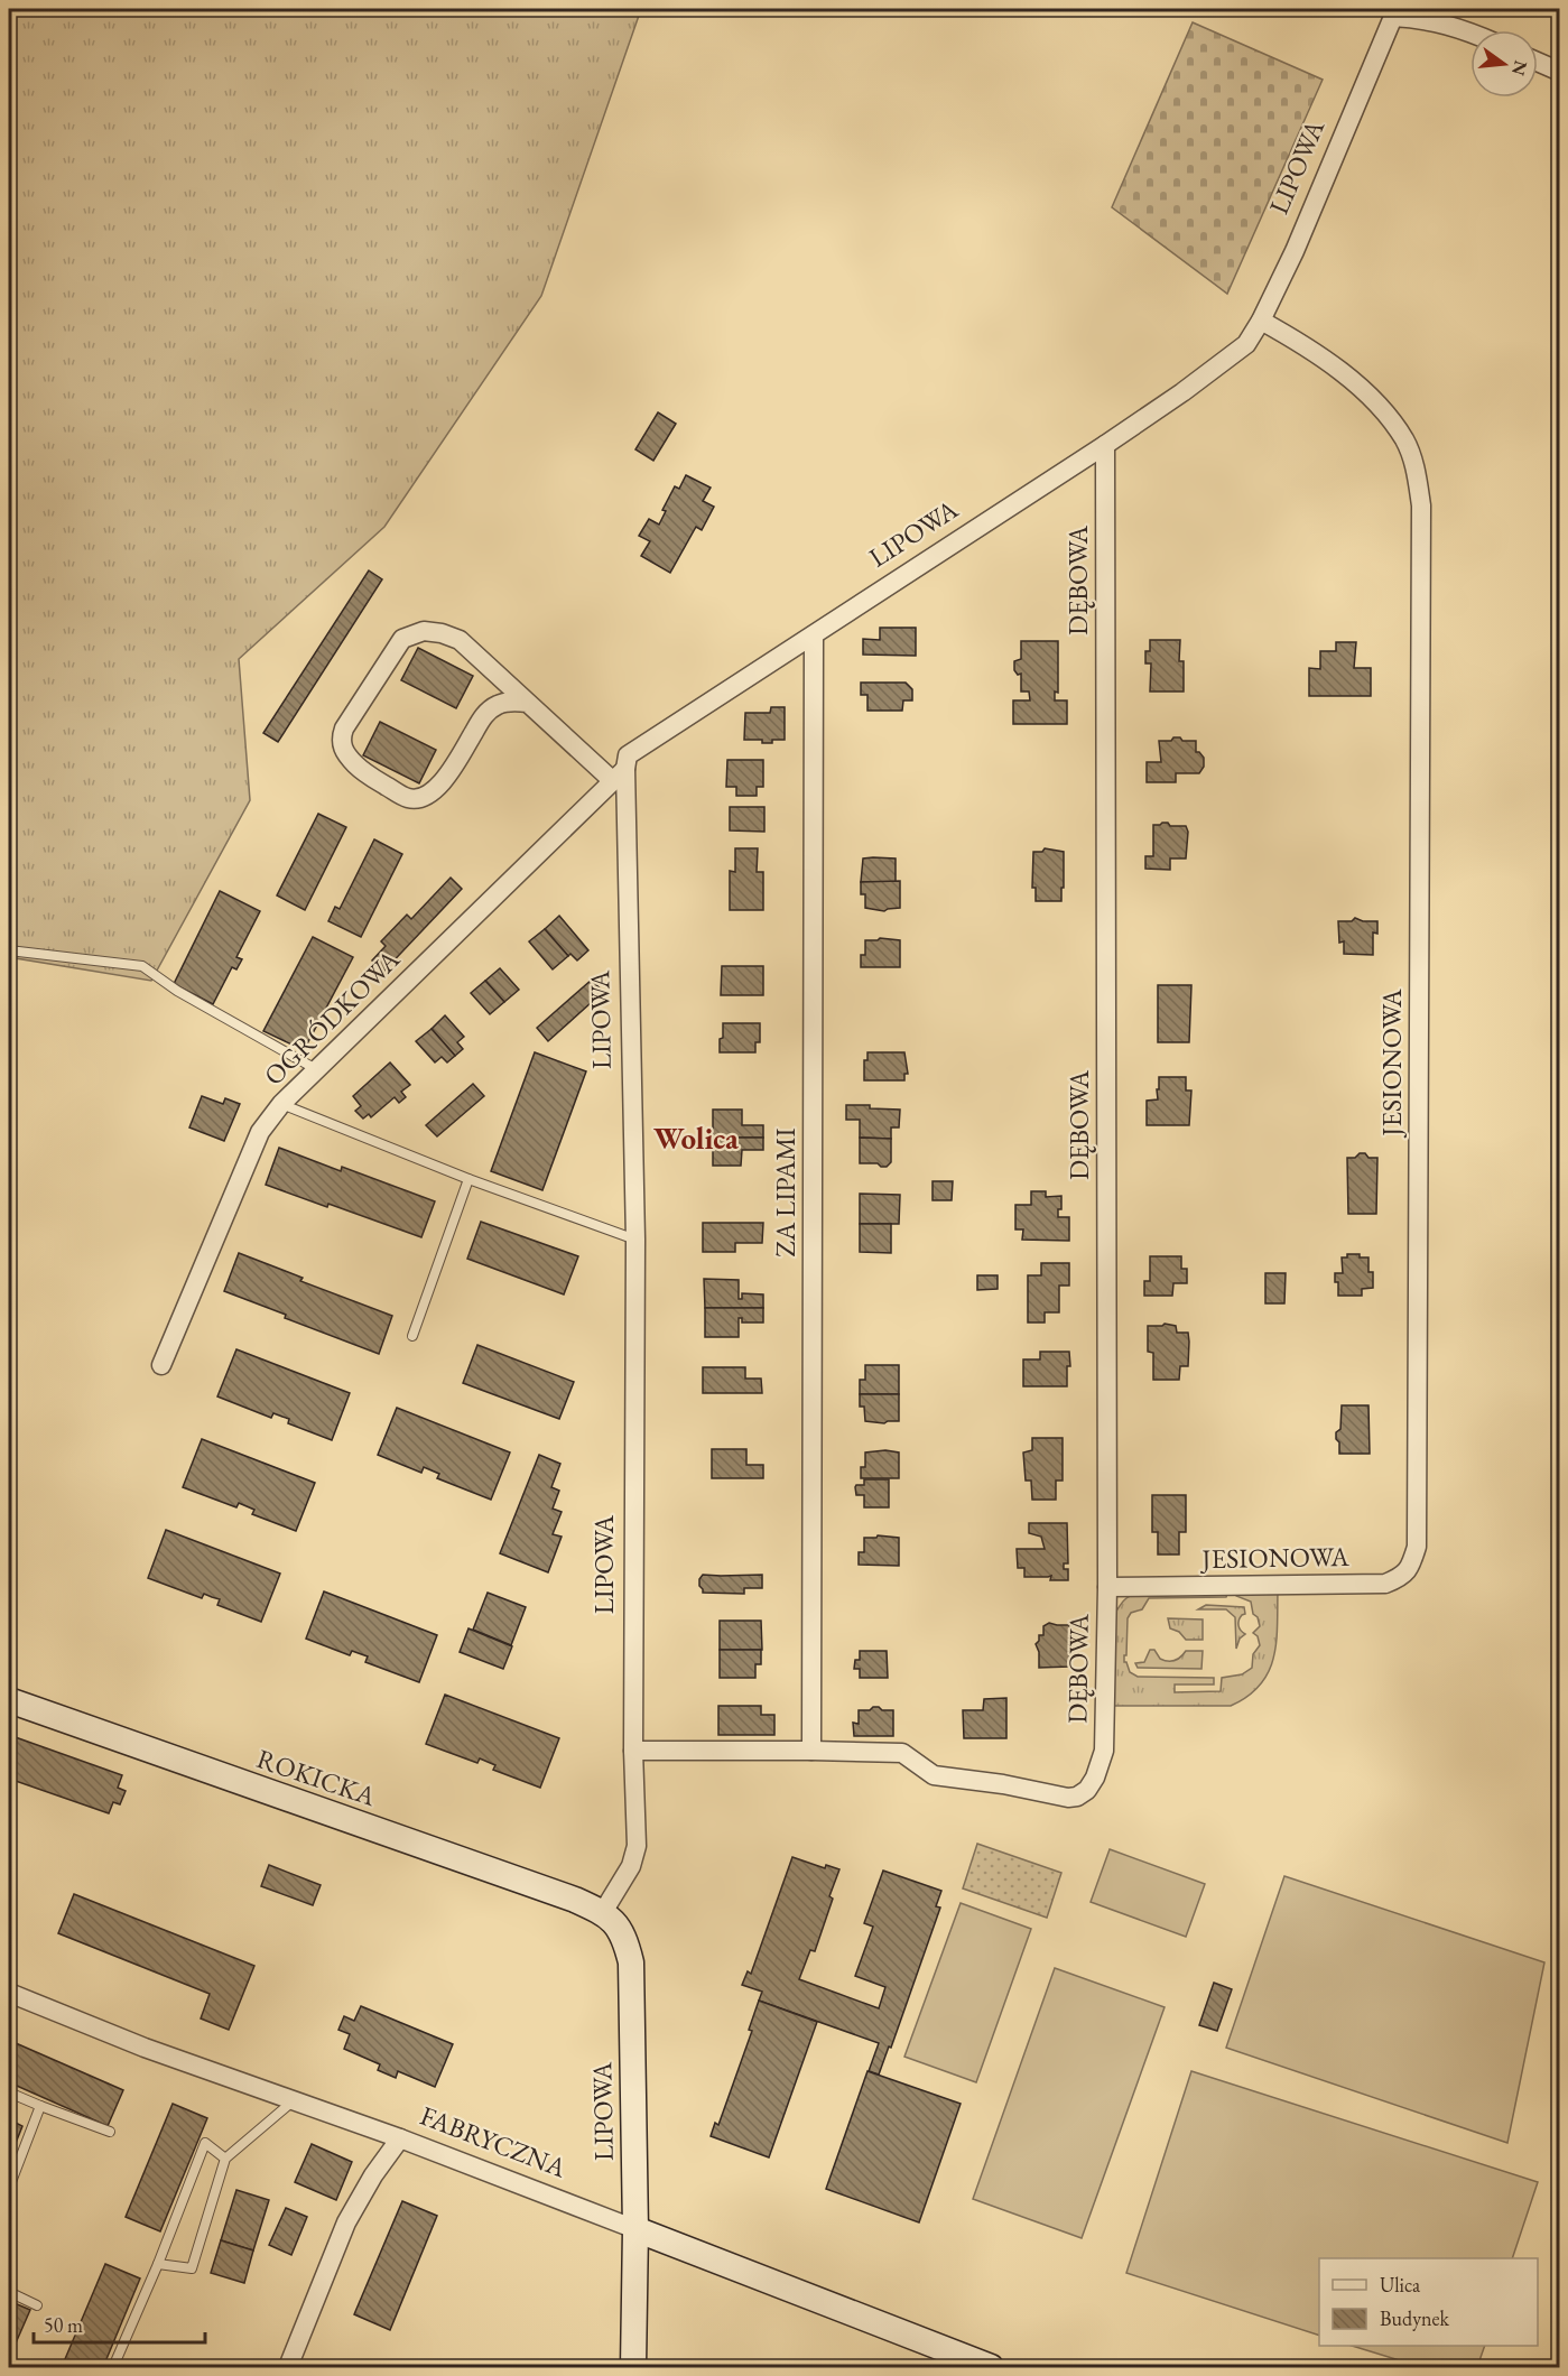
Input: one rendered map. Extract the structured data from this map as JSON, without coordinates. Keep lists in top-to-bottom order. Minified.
{"streets":{"main road":["LIPOWA","ROKICKA","FABRYCZNA"],"street":["DĘBOWA","OGRÓDKOWA","JESIONOWA","ZA LIPAMI"]},"crossings":[["LIPOWA","DĘBOWA"],["LIPOWA","OGRÓDKOWA"],["LIPOWA","JESIONOWA"],["LIPOWA","ZA LIPAMI"],["LIPOWA","ROKICKA"],["LIPOWA","FABRYCZNA"],["DĘBOWA","JESIONOWA"],["DĘBOWA","ZA LIPAMI"]],"districts":["Wolica"],"legend":["Ulica","Budynek"],"scale_bar":"50 m","north":"right"}
